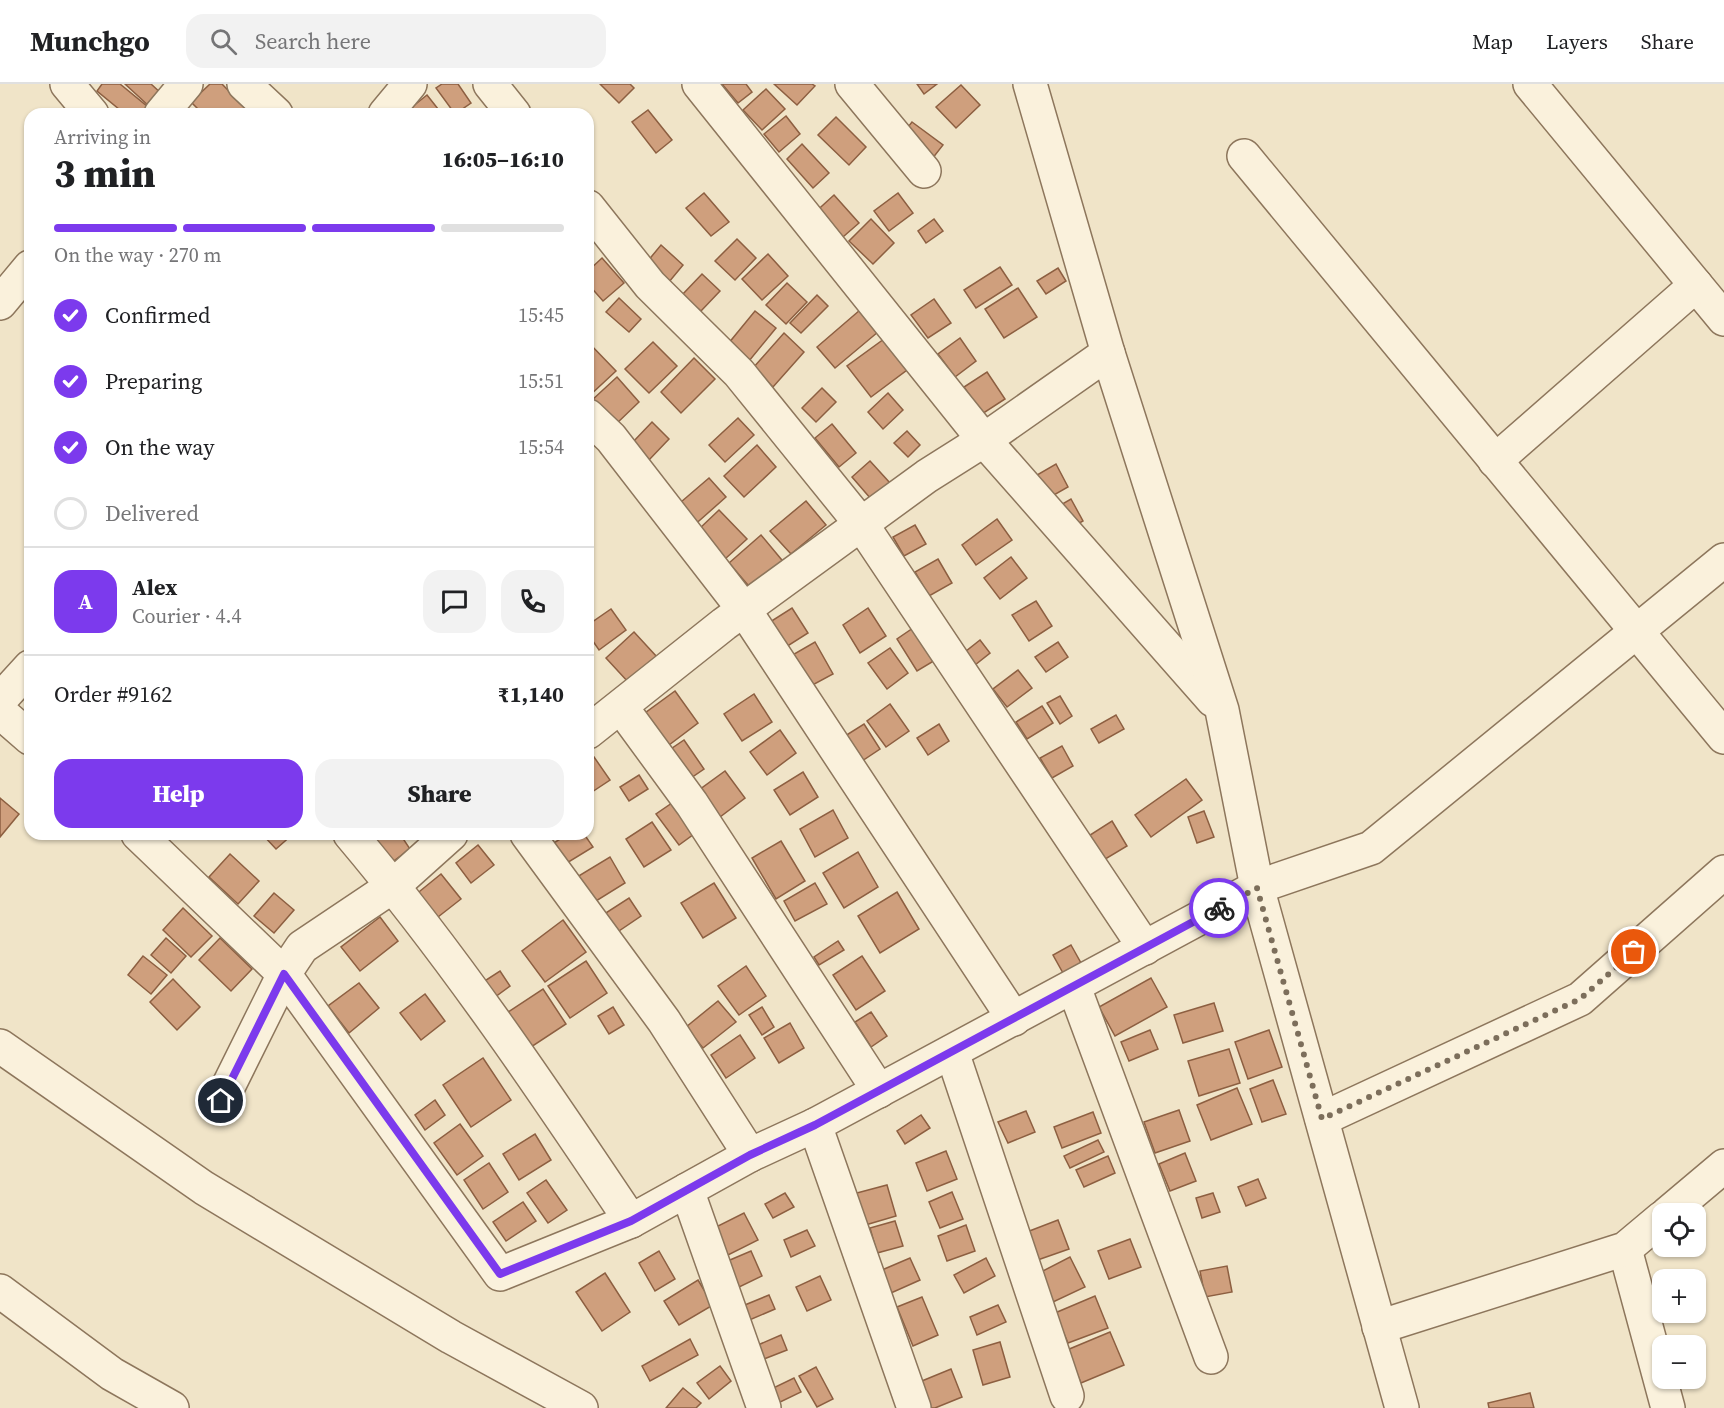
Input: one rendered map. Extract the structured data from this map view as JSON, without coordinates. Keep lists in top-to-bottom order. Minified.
{"page":{"header":"Munchgo","search":"Search here","nav":["Map","Layers","Share"],"heading":["3 min","Arriving in","16:05–16:10"],"panel":["Alex","Courier · 4.4","Order #9162","₹1,140"],"bar":"On the way · 270 m","list":[["Confirmed","15:45"],["Preparing","15:51"],["On the way","15:54"],"Delivered"],"round":"A","buttons":["Help","Share"],"map_buttons":["+","−"]}}
